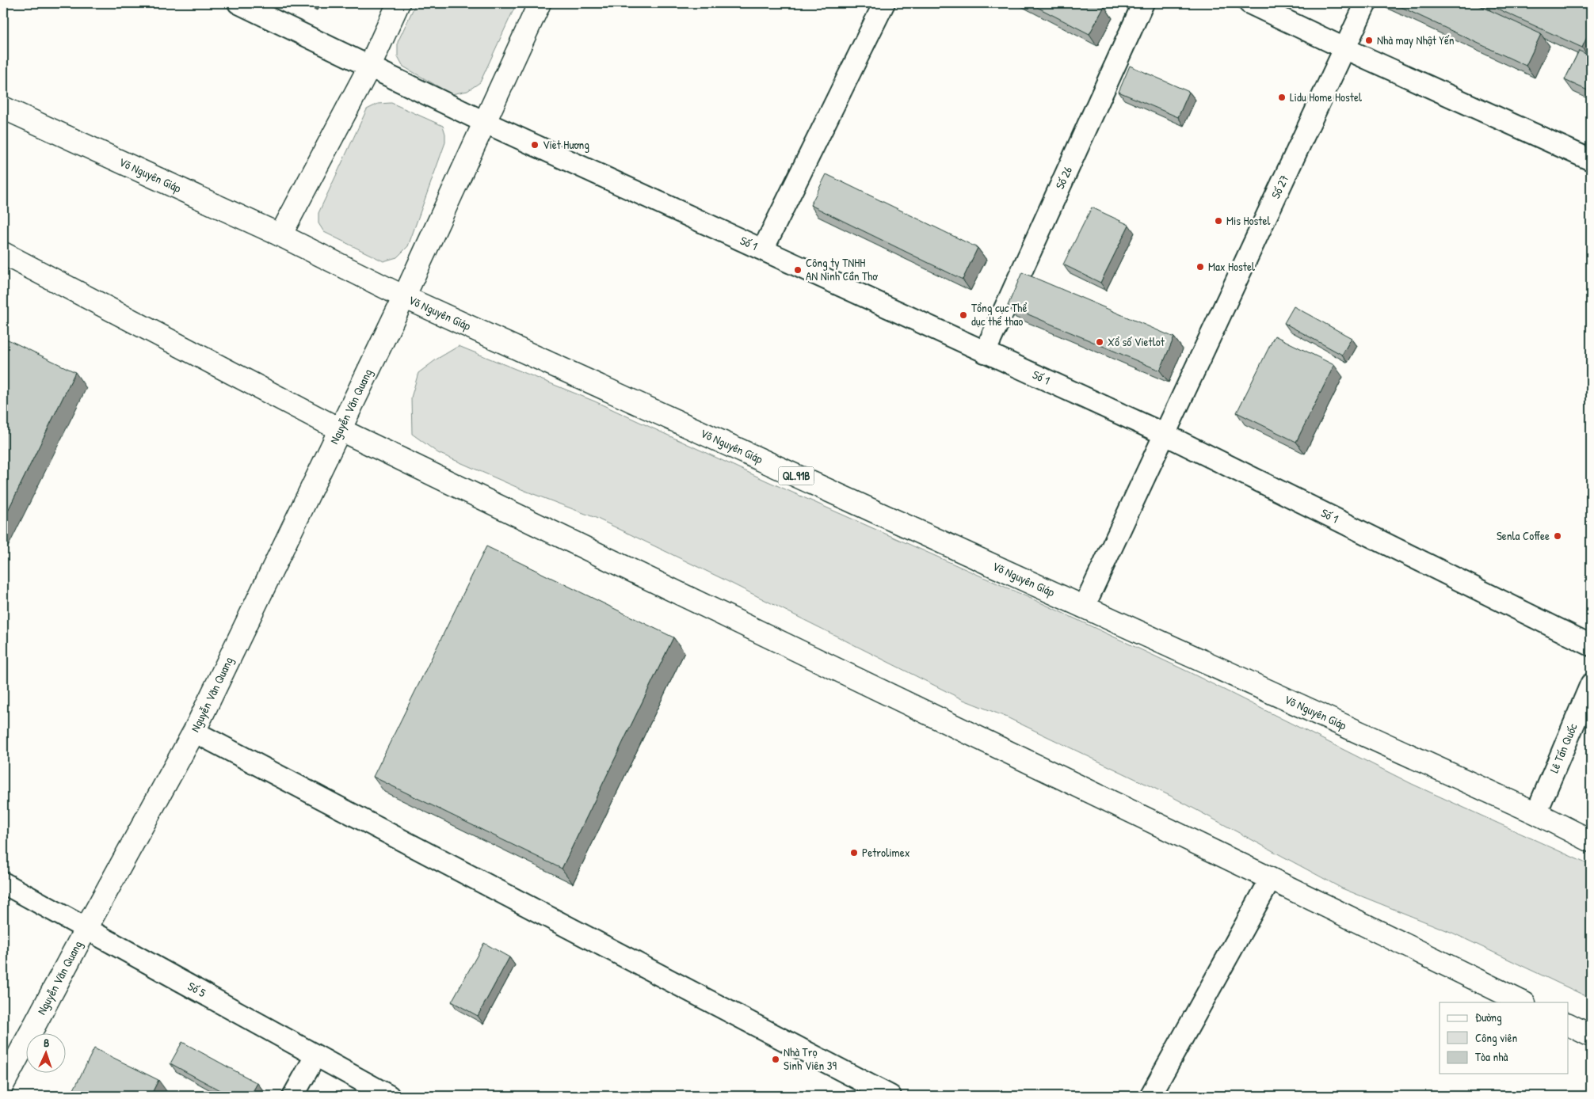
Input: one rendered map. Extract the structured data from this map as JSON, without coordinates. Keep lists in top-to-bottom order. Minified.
{"streets":{"main road":["Võ Nguyên Giáp","Nguyễn Văn Quang","QL.91B"],"street":["Số 26","Số 27","Số 1","Lê Tấn Quốc","Số 5"]},"crossings":[["Võ Nguyên Giáp","Số 27"],["Võ Nguyên Giáp","Nguyễn Văn Quang"],["Võ Nguyên Giáp","Lê Tấn Quốc"],["Số 26","Số 1"],["Số 27","Số 1"],["Số 1","Nguyễn Văn Quang"],["Nguyễn Văn Quang","Số 5"]],"places":["Nhà may Nhật Yến","Lidu Home Hostel","Viet Hương","Mis Hostel","Max Hostel","Công ty TNHH AN Ninh Cần Thơ","Tổng cục Thể dục thể thao","Xổ số Vietlot","Senla Coffee","Petrolimex","Nhà Trọ Sinh Viên 39"],"legend":["Đường","Công viên","Tòa nhà"],"north":"top"}
